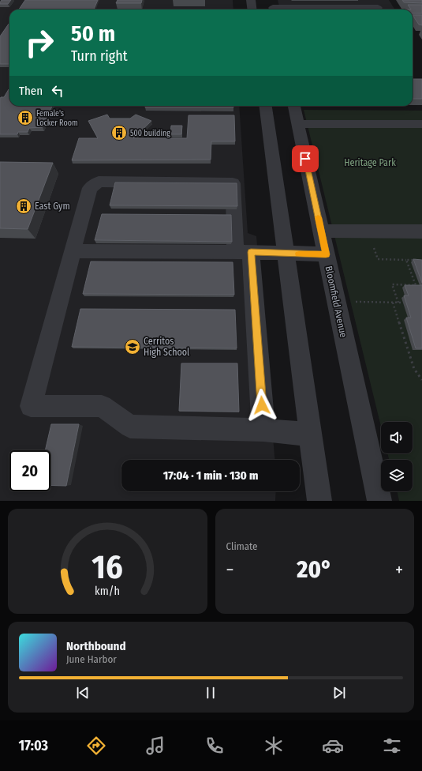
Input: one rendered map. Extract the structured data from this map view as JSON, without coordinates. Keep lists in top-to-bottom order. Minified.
{"streets":{"street":["Bloomfield Avenue"]},"parks":["Heritage Park"],"places":{"building":["Female's Locker Room","500 building","East Gym"],"school or university":["Cerritos High School"]},"page":{"turn":["50 m","Turn right"],"then":"Then","limit":"20","trip":"17:04 · 1 min · 130 m","tile":"Climate","heat":["−","20°","+"],"song":["Northbound","June Harbor"],"tabs":"17:03","gauge":["16","km/h"]}}
